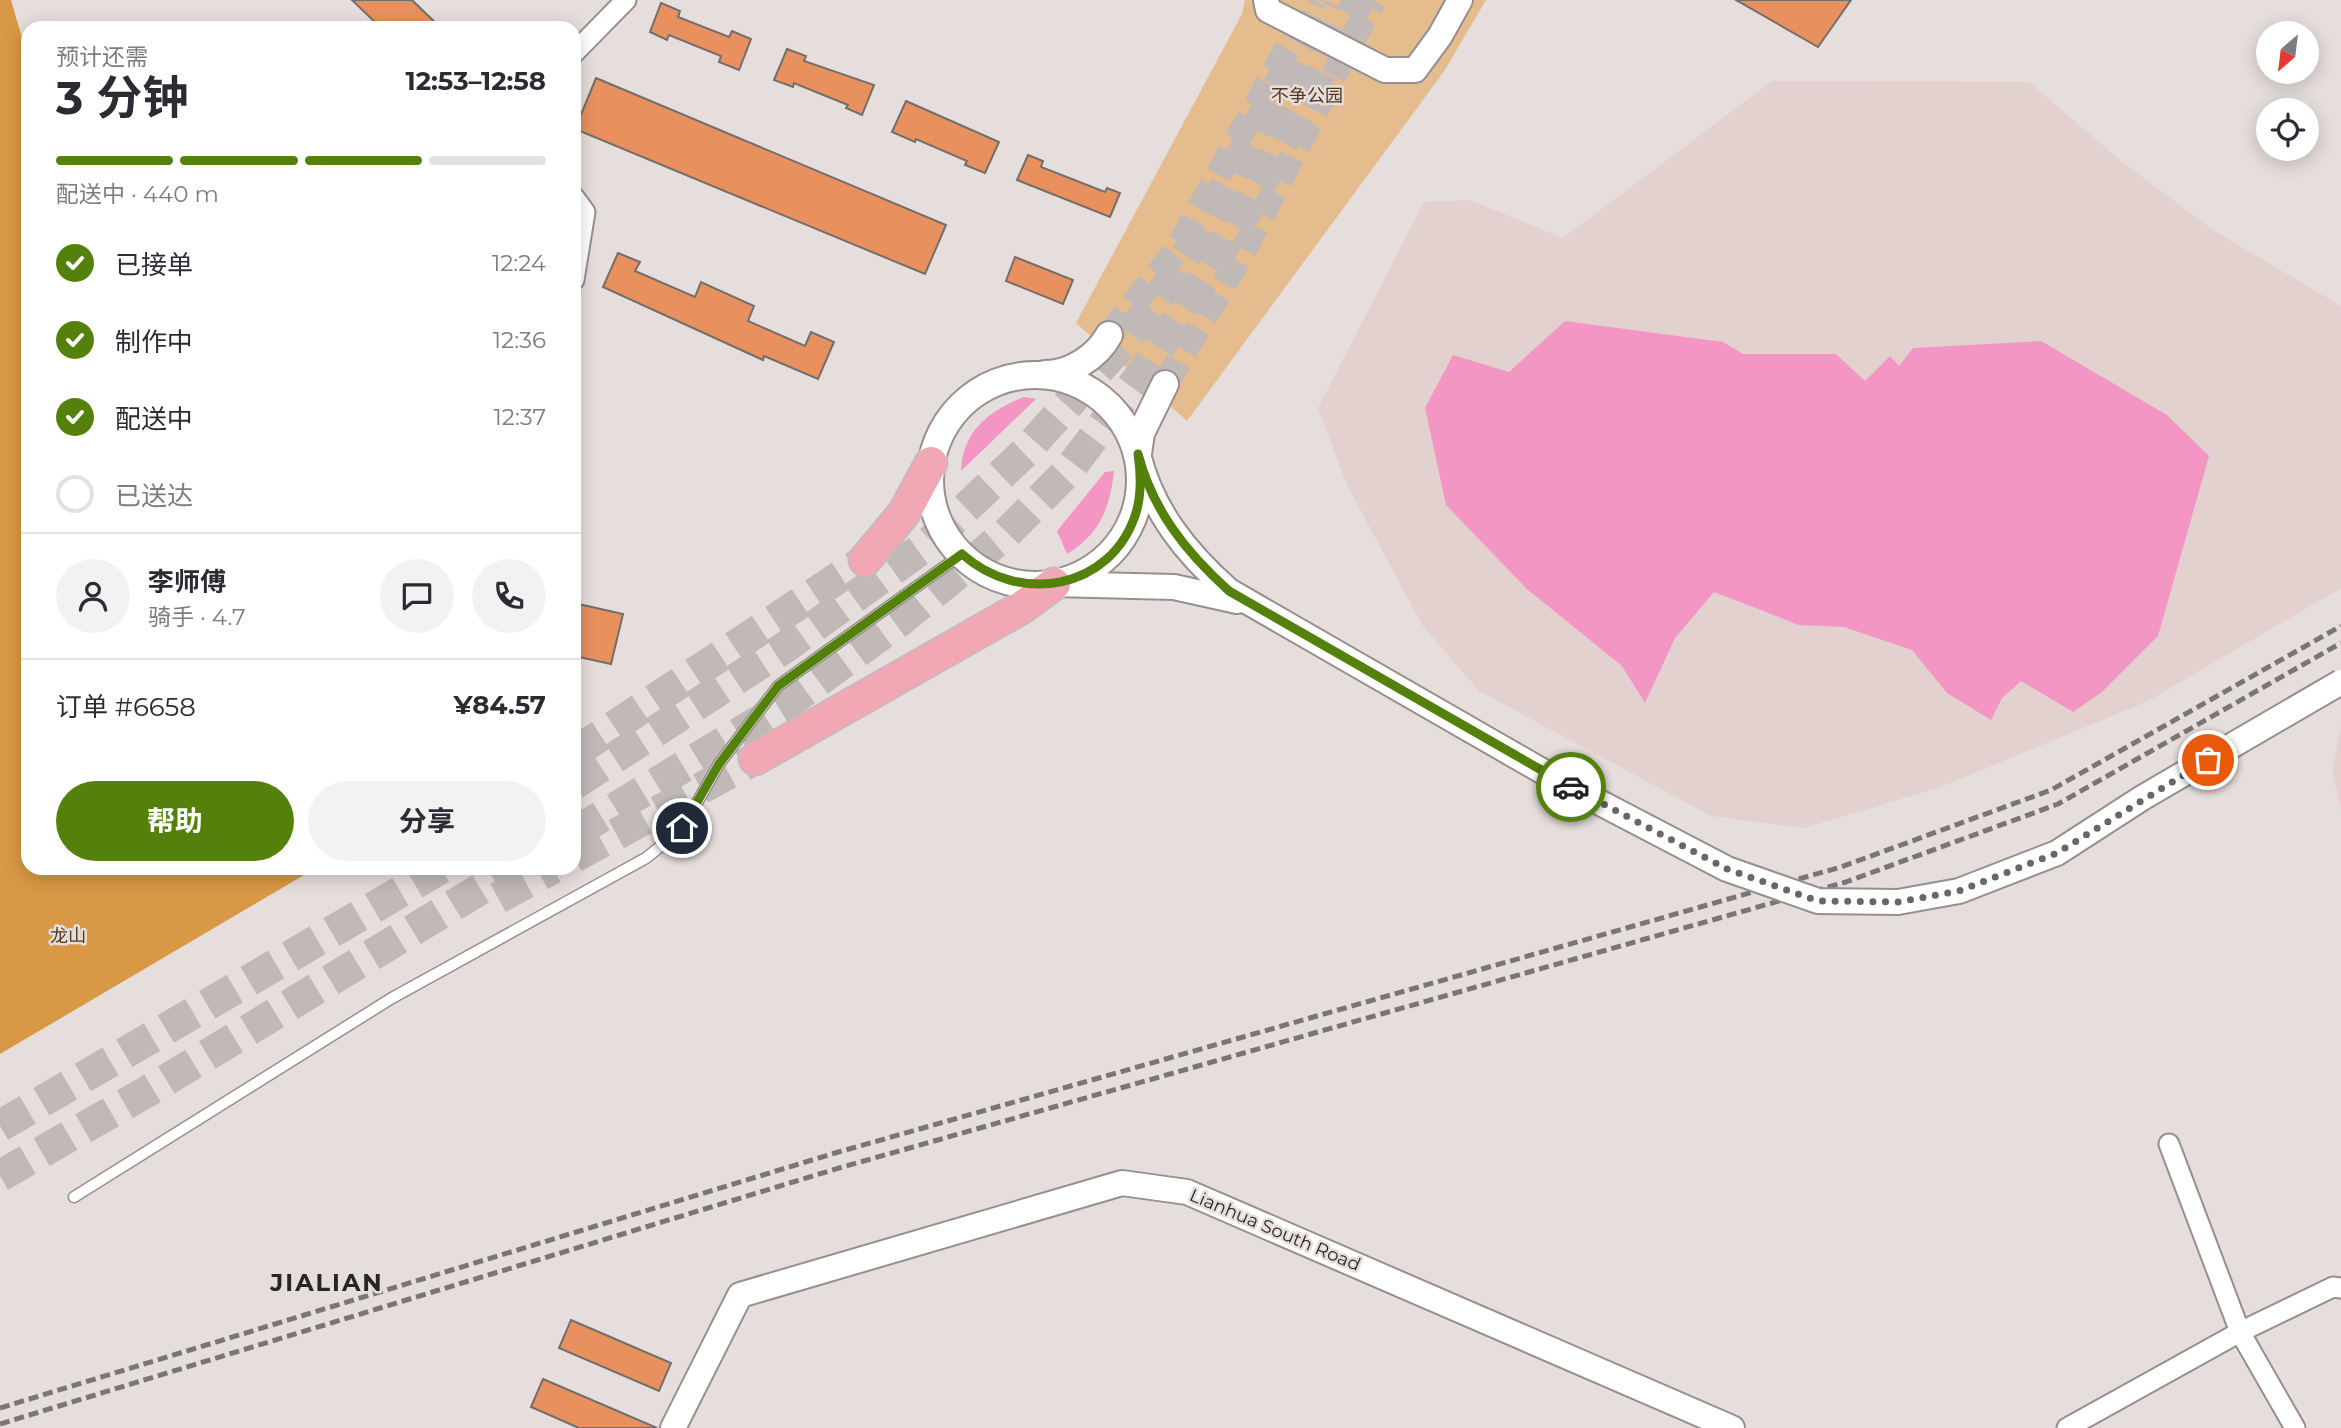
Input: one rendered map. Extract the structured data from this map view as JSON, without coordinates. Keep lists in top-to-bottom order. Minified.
{"streets":{"street":["Lianhua South Road"]},"districts":["JIALIAN"],"parks":["不争公园","龙山"],"north":"bottom left","page":{"heading":["3 分钟","预计还需","12:53–12:58"],"panel":["李师傅","骑手 · 4.7","订单 #6658","¥84.57"],"bar":"配送中 · 440 m","list":[["已接单","12:24"],["制作中","12:36"],["配送中","12:37"],"已送达"],"buttons":["帮助","分享"]}}
